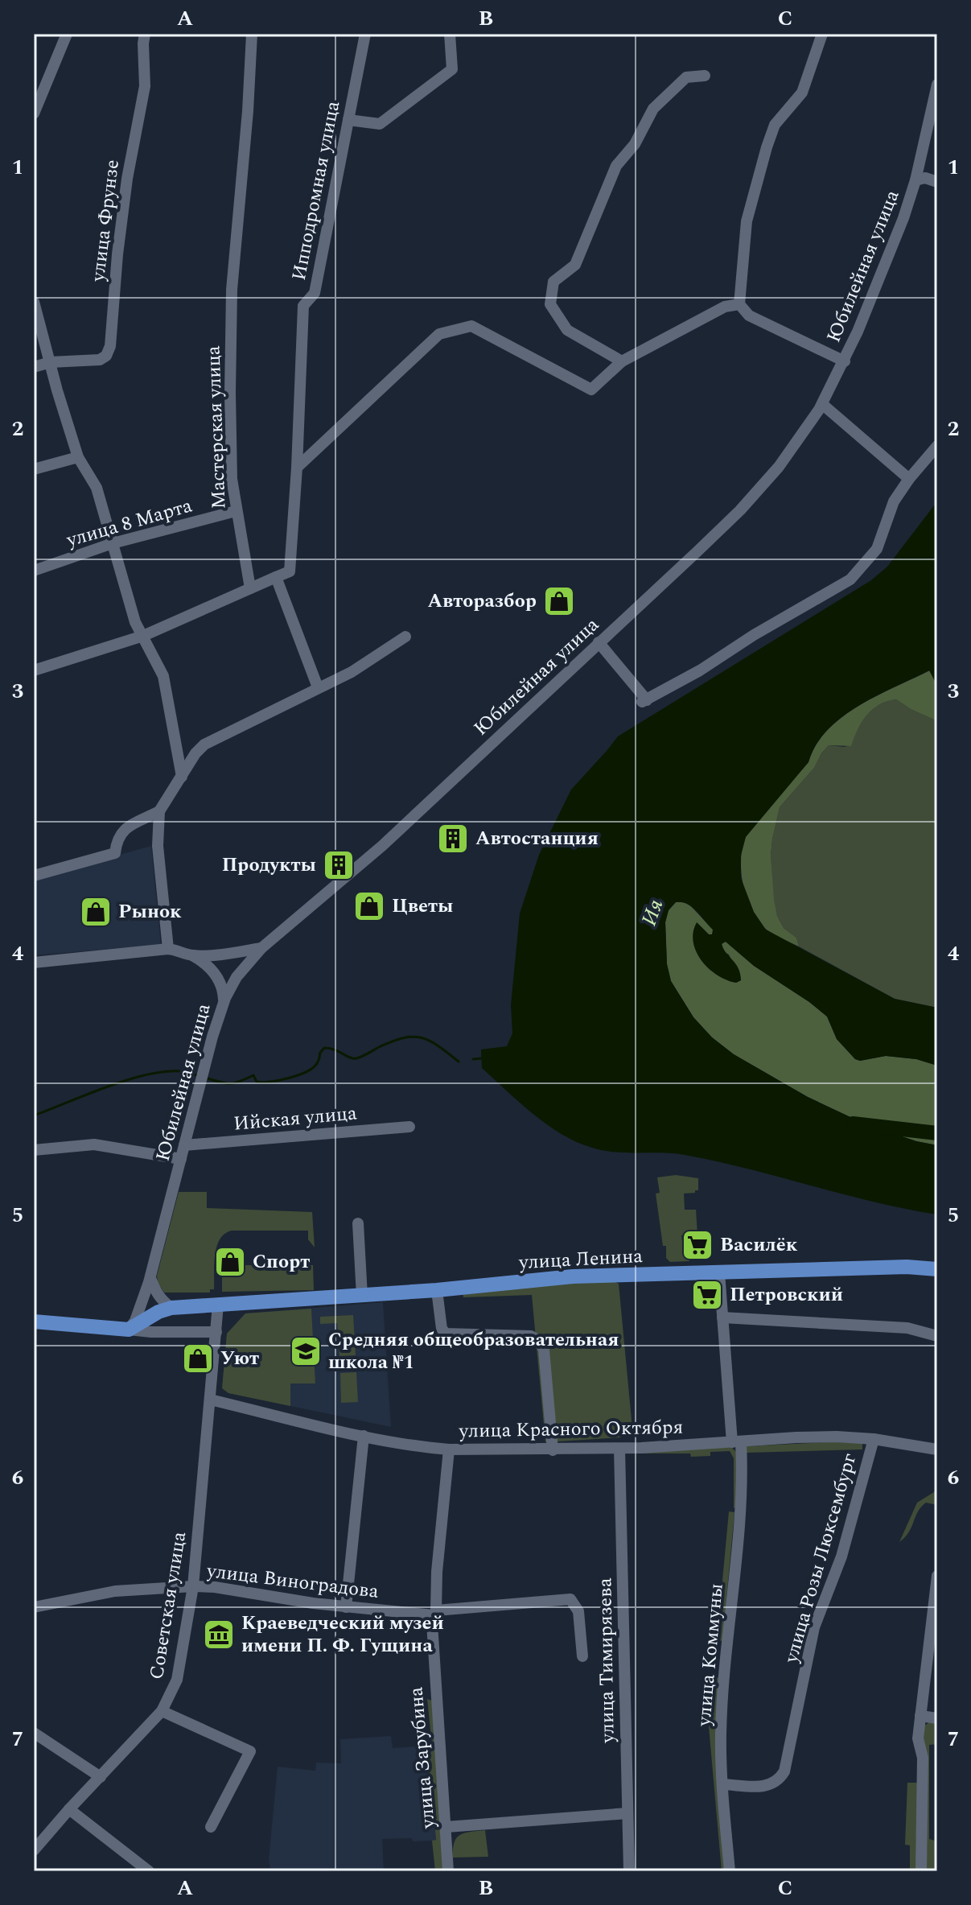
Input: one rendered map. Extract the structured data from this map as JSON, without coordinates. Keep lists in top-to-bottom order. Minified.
{"streets":{"main road":["улица Ленина"],"street":["Ипподромная улица","улица Фрунзе","Юбилейная улица","Мастерская улица","улица 8 Марта","Ийская улица","улица Красного Октября","улица Розы Люксембург","улица Виноградова","Советская улица","улица Коммуны","улица Тимирязева","улица Зарубина"]},"crossings":[["Юбилейная улица","Ийская улица"],["Мастерская улица","улица 8 Марта"],["улица Ленина","Советская улица"],["улица Ленина","улица Коммуны"],["улица Красного Октября","улица Розы Люксембург"],["улица Красного Октября","Советская улица"],["улица Красного Октября","улица Коммуны"],["улица Красного Октября","улица Тимирязева"],["улица Красного Октября","улица Зарубина"],["улица Розы Люксембург","улица Коммуны"],["улица Виноградова","Советская улица"],["улица Виноградова","улица Зарубина"]],"water":["Ия"],"places":{"shop":["Авторазбор","Цветы","Рынок","Спорт","Уют"],"building":["Автостанция","Продукты"],"supermarket":["Василёк","Петровский"],"school or university":["Средняя общеобразовательная школа №1"],"museum":["Краеведческий музей имени П. Ф. Гущина"]},"grid":{"columns":["A","B","C"],"rows":["1","2","3","4","5","6","7"]}}
